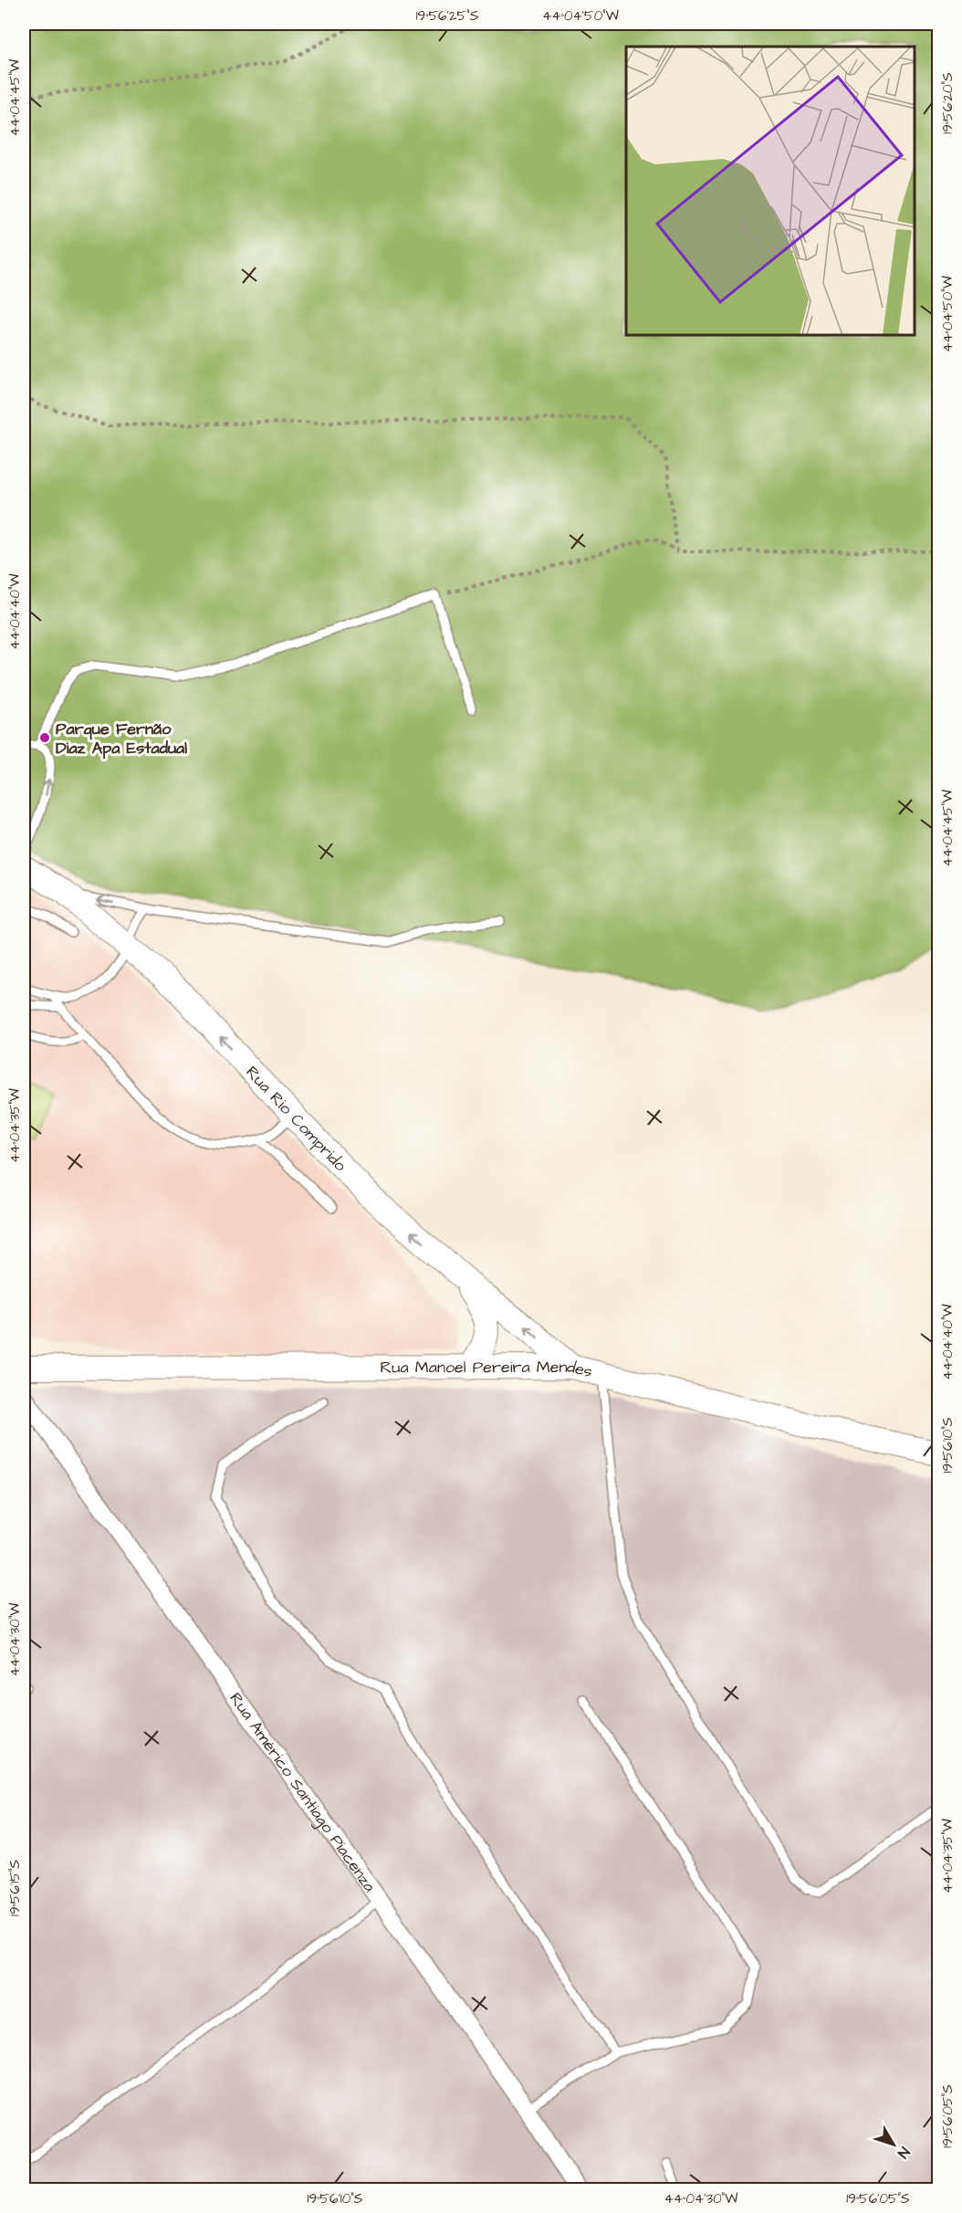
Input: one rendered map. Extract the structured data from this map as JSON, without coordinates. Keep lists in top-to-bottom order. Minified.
{"streets":{"street":["Rua Rio Comprido","Rua Manoel Pereira Mendes","Rua Américo Santiago Piacenza"]},"crossings":[["Rua Rio Comprido","Rua Manoel Pereira Mendes"]],"one_way":["Rua Rio Comprido"],"places":["Parque Fernão Diaz Apa Estadual"],"north":"bottom right","coordinates":["19°56'25\"S","44°04'50\"W","44°04'45\"W","19°56'20\"S","44°04'40\"W","44°04'35\"W","19°56'10\"S","44°04'30\"W","19°56'15\"S","19°56'05\"S"]}
